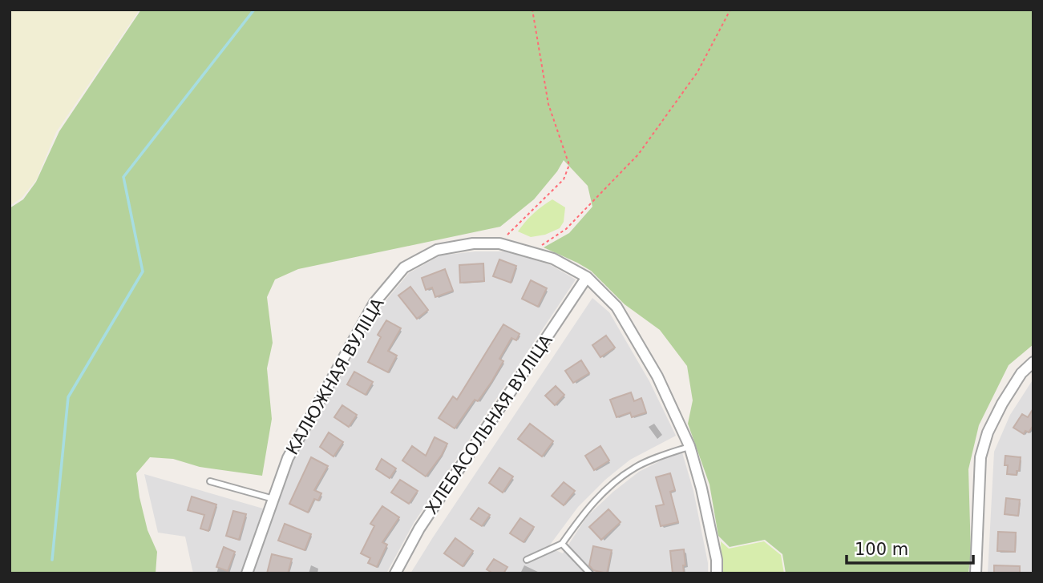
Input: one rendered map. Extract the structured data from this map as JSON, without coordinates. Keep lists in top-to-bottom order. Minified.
{"streets":{"street":["КАЛЮЖНАЯ ВУЛІЦА","ХЛЕБАСОЛЬНАЯ ВУЛІЦА"]},"crossings":[["КАЛЮЖНАЯ ВУЛІЦА","ХЛЕБАСОЛЬНАЯ ВУЛІЦА"]],"scale_bar":"100 m"}
